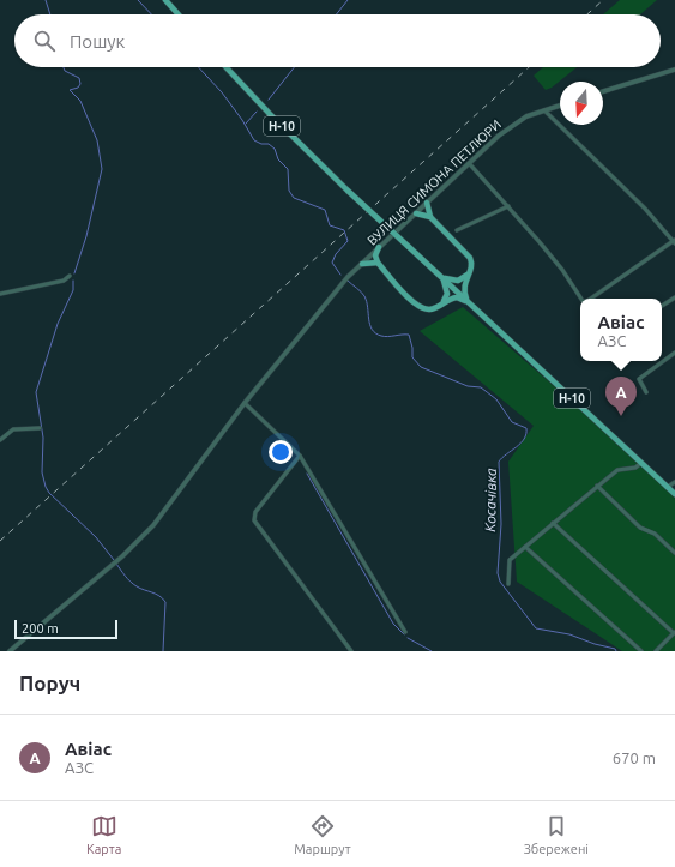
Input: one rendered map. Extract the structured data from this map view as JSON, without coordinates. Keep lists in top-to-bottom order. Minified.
{"streets":{"main road":["Н-10"],"street":["ВУЛИЦЯ СИМОНА ПЕТЛЮРИ"]},"water":["Косачівка"],"scale_bar":"200 m","north":"bottom","page":{"search":"Пошук","popup":["Авіас","АЗС"],"pins":"A","scale":"200 m","heading":"Поруч","list":[{"mark":"A","name":"Авіас","note":"АЗС","value":"670 m"}],"nav":["Карта","Маршрут","Збережені"]}}
